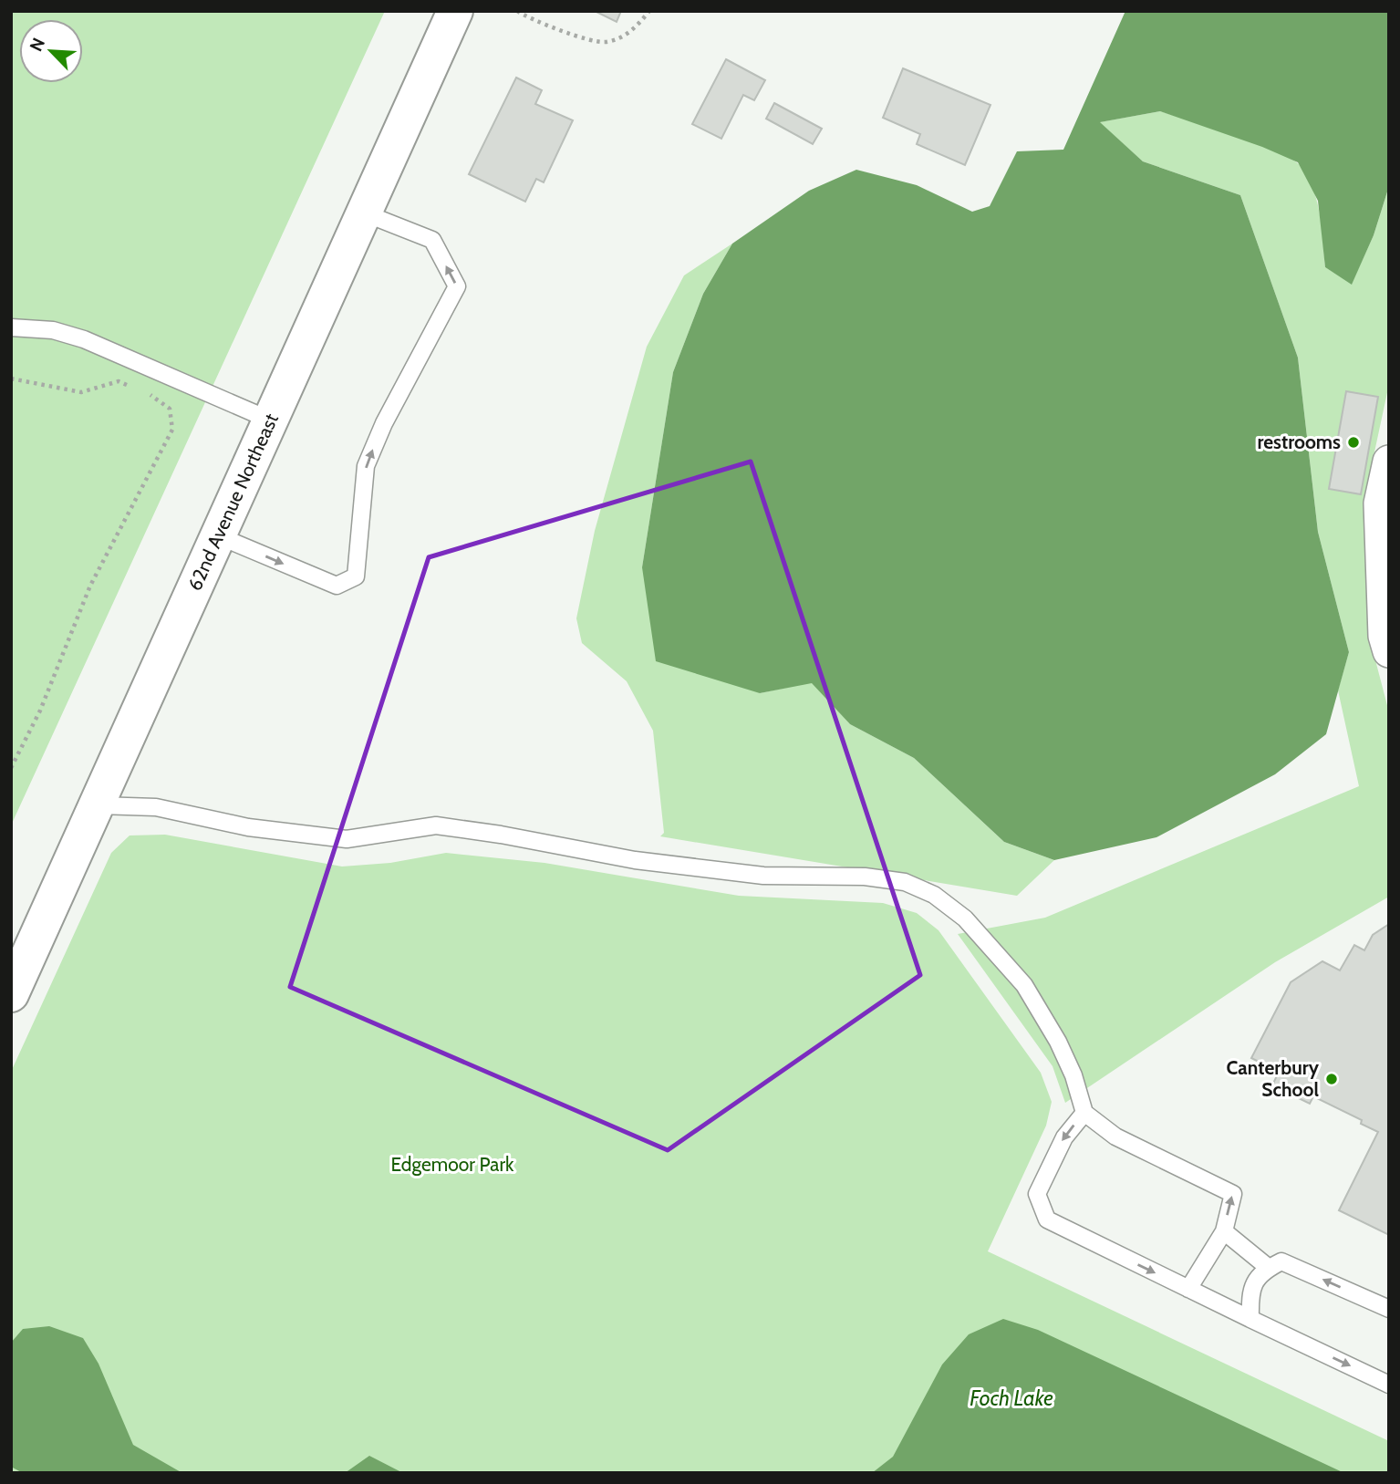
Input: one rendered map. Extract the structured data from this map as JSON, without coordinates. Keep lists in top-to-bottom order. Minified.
{"streets":{"street":["62nd Avenue Northeast"]},"water":["Foch Lake"],"parks":["Edgemoor Park"],"places":["restrooms","Canterbury School"],"north":"top left"}
